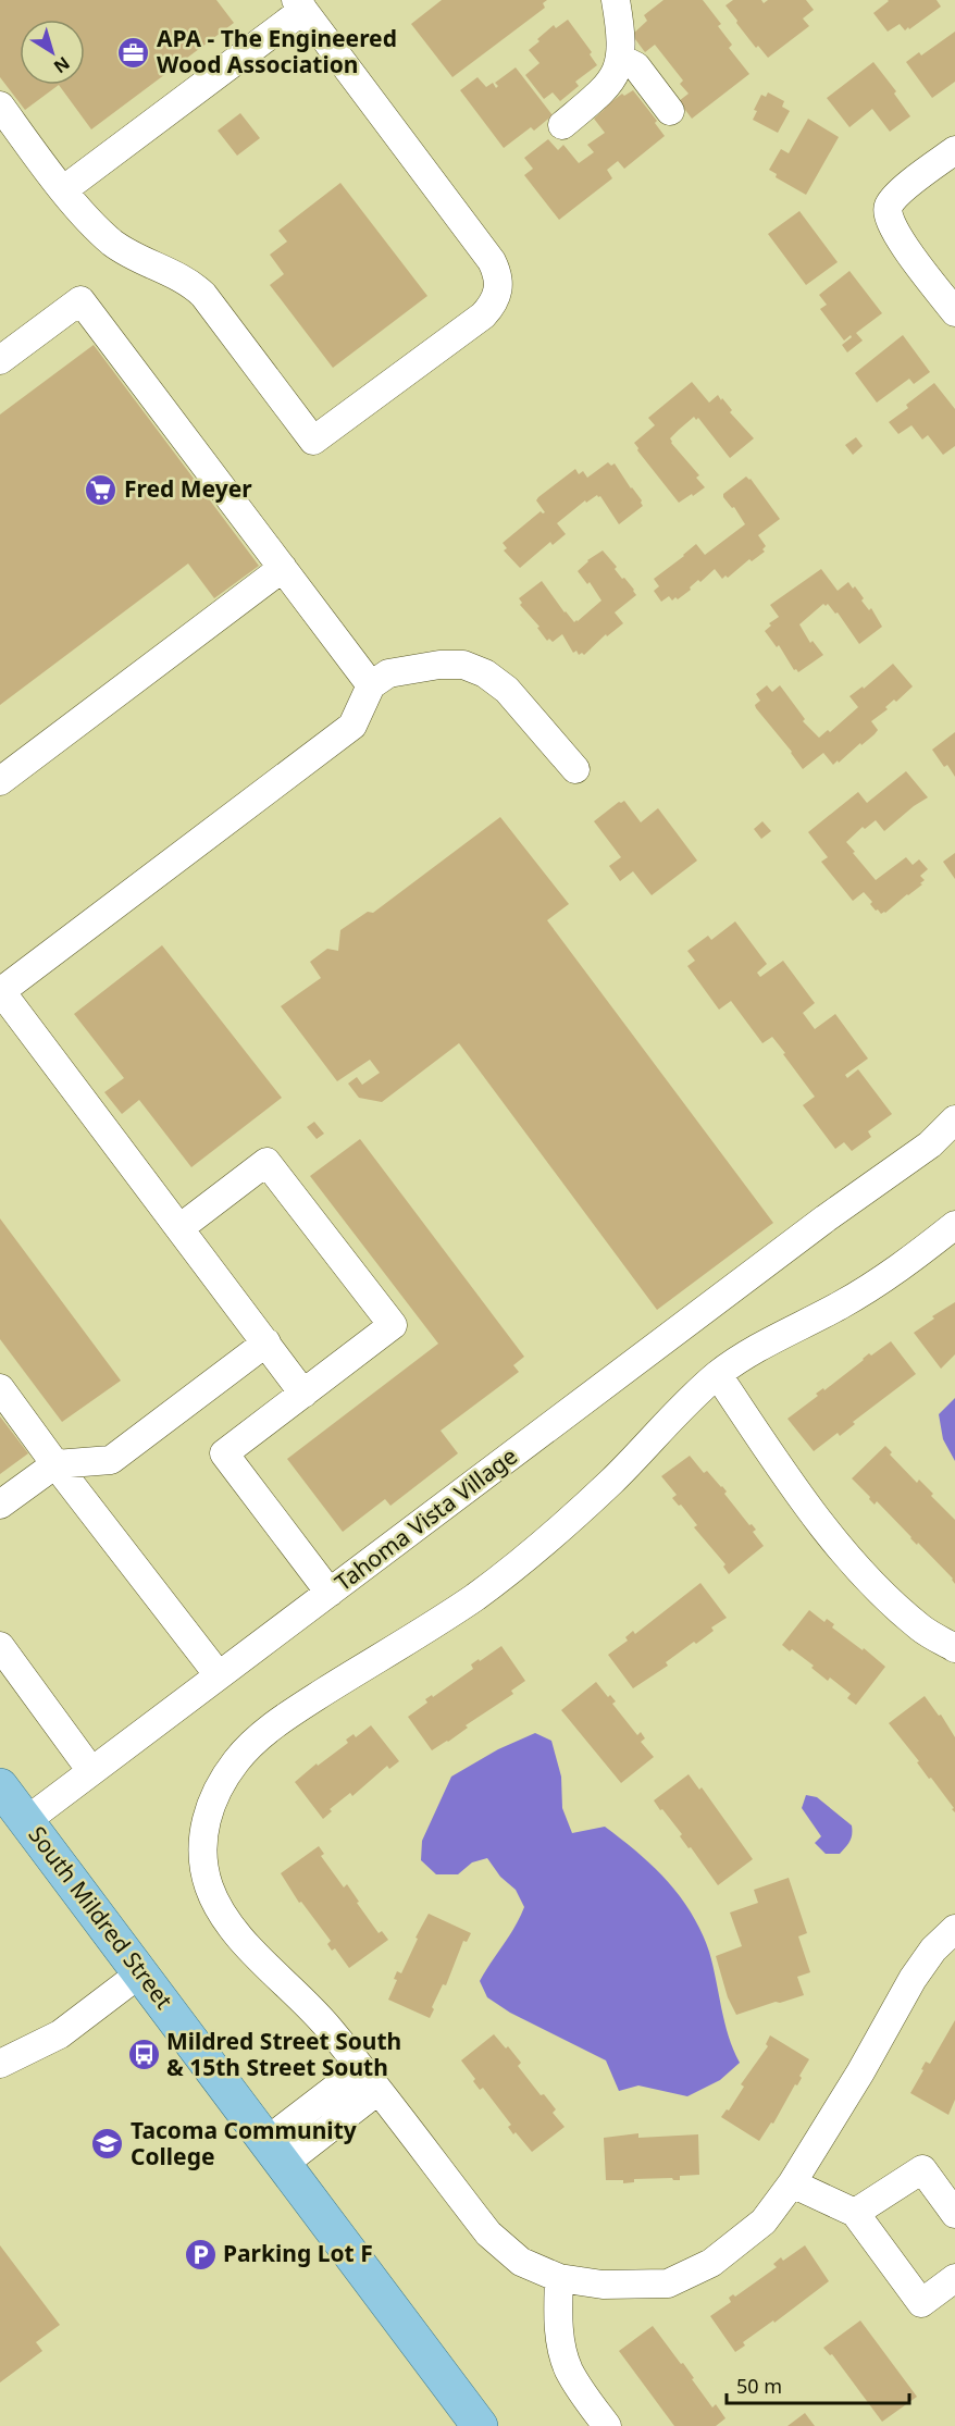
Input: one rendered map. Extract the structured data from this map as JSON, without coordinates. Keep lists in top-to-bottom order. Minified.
{"streets":{"main road":["South Mildred Street"],"street":["Tahoma Vista Village"]},"crossings":[["Tahoma Vista Village","South Mildred Street"]],"places":{"office":["APA - The Engineered Wood Association"],"supermarket":["Fred Meyer"],"bus stop":["Mildred Street South & 15th Street South"],"school or university":["Tacoma Community College"],"parking":["Parking Lot F"]},"scale_bar":"50 m","north":"bottom right"}
